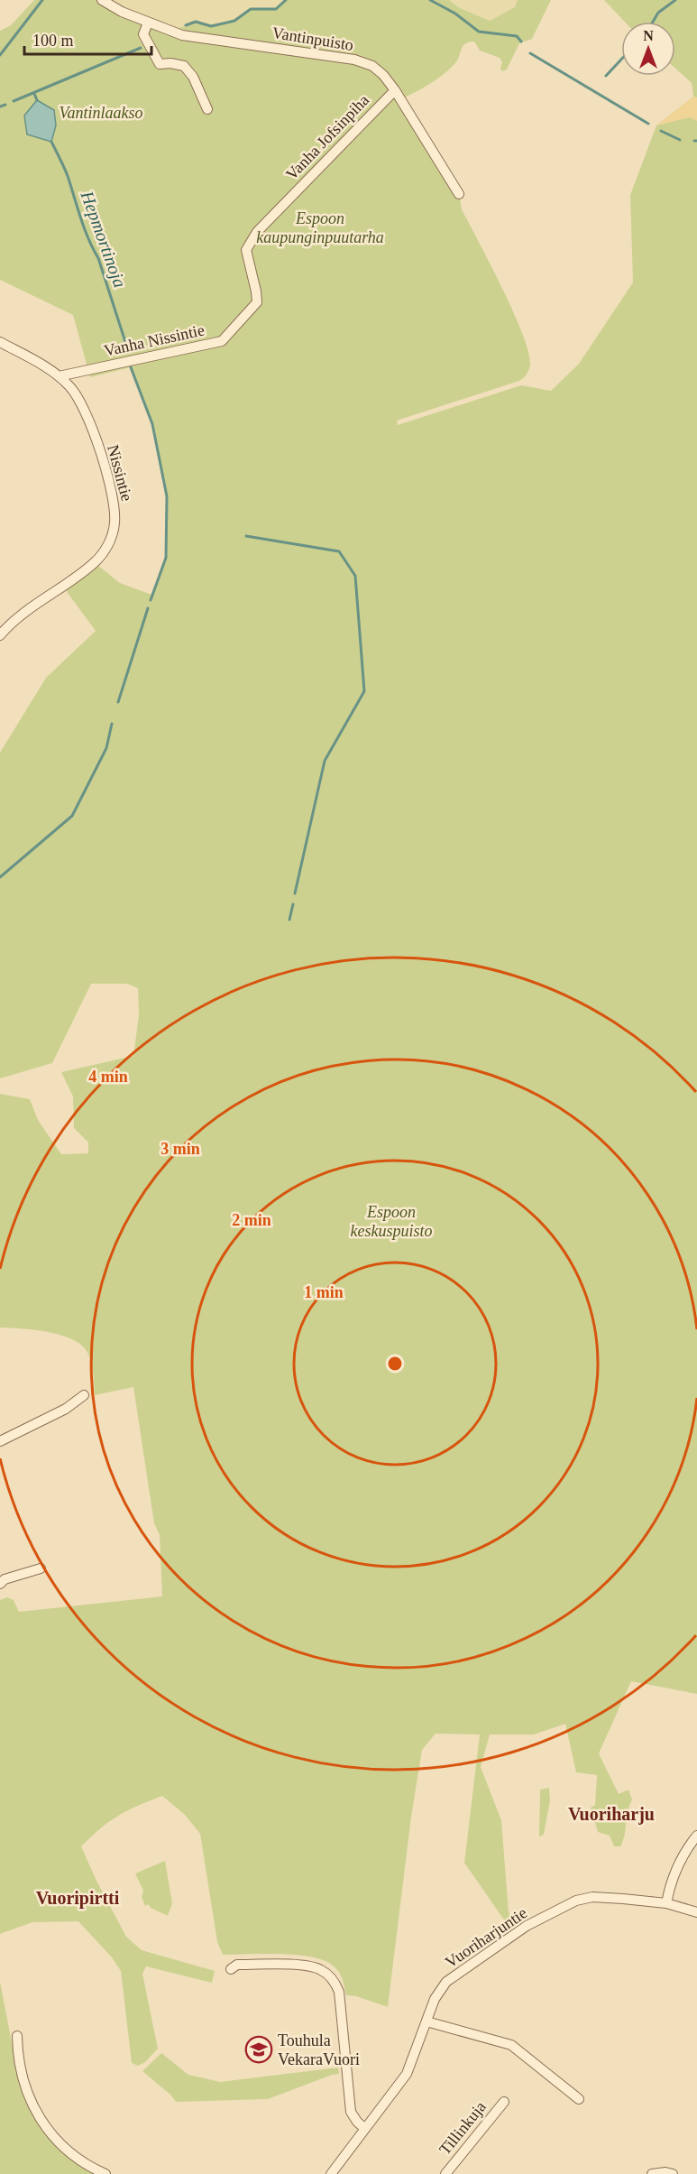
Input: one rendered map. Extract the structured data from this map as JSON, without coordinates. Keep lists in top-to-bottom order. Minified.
{"streets":{"street":["Vantinpuisto","Vanha Jofsinpiha","Vanha Nissintie","Nissintie","Vuoriharjuntie","Tillinkuja"]},"crossings":[["Vantinpuisto","Vanha Jofsinpiha"],["Vanha Jofsinpiha","Vanha Nissintie"],["Vanha Nissintie","Nissintie"]],"districts":["Vuoriharju","Vuoripirtti"],"water":["Hepmortinoja"],"parks":["Vantinlaakso","Espoon kaupunginpuutarha","Espoon keskuspuisto"],"places":{"school or university":["Touhula VekaraVuori"]},"scale_bar":"100 m","north":"top","rings":["4 min","3 min","2 min","1 min"]}
